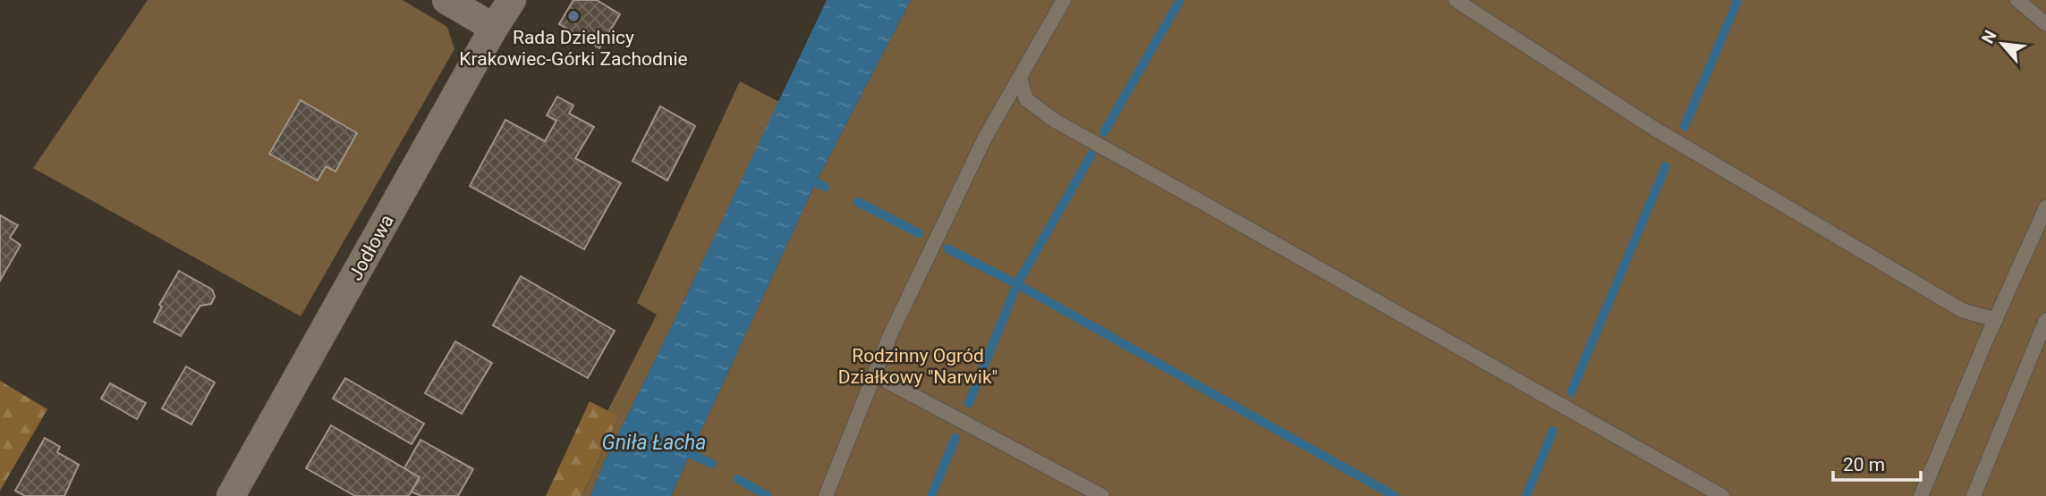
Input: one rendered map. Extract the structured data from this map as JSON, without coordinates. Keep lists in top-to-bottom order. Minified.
{"streets":{"street":["Jodłowa"]},"water":["Gniła Łacha"],"parks":["Rodzinny Ogród Działkowy \"Narwik\""],"places":["Rada Dzielnicy Krakowiec-Górki Zachodnie"],"scale_bar":"20 m","north":"top left"}
